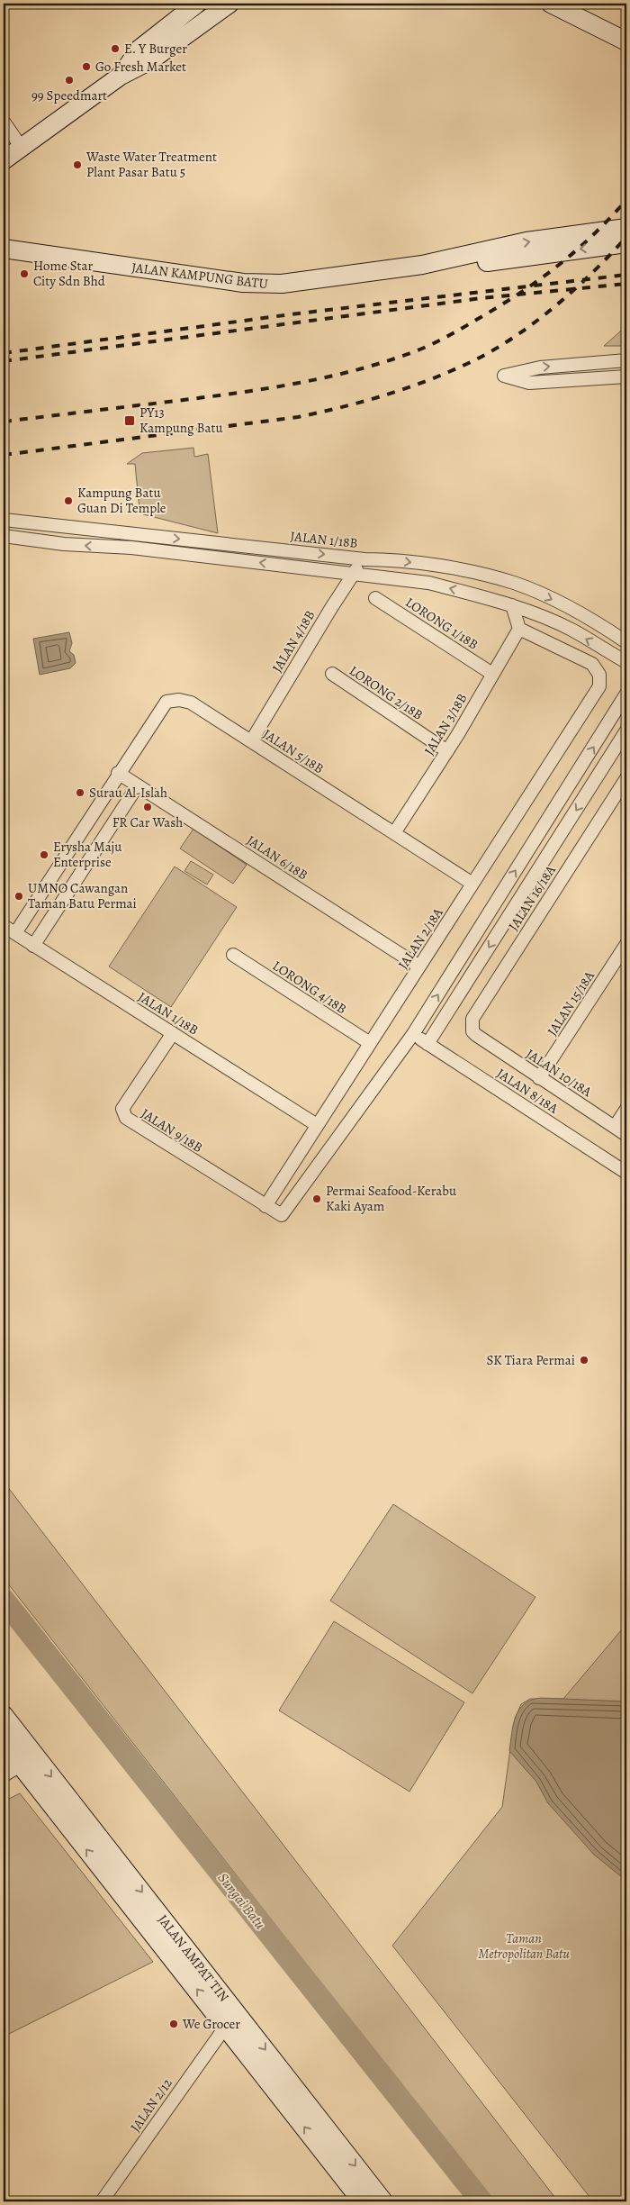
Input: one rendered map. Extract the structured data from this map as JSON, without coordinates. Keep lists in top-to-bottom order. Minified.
{"streets":{"street":["JALAN KAMPUNG BATU","JALAN 1/18B","LORONG 1/18B","JALAN 4/18B","LORONG 2/18B","JALAN 3/18B","JALAN 5/18B","JALAN 6/18B","JALAN 16/18A","JALAN 2/18A","LORONG 4/18B","JALAN 15/18A","JALAN 10/18A","JALAN 8/18A","JALAN 9/18B","JALAN AMPAT TIN","JALAN 2/12"]},"crossings":[["JALAN 1/18B","JALAN 4/18B"],["JALAN 1/18B","JALAN 2/18A"],["JALAN 1/18B","JALAN 9/18B"],["LORONG 1/18B","JALAN 3/18B"],["JALAN 4/18B","JALAN 5/18B"],["LORONG 2/18B","JALAN 3/18B"],["JALAN 3/18B","JALAN 5/18B"],["JALAN 3/18B","JALAN 2/18A"],["JALAN 5/18B","JALAN 6/18B"],["JALAN 5/18B","JALAN 2/18A"],["JALAN 6/18B","JALAN 2/18A"],["JALAN 16/18A","JALAN 10/18A"],["JALAN 2/18A","LORONG 4/18B"],["JALAN 2/18A","JALAN 9/18B"],["JALAN 15/18A","JALAN 10/18A"],["JALAN AMPAT TIN","JALAN 2/12"]],"water":["Sungai Batu"],"parks":["Taman Metropolitan Batu"],"places":{"other":["E. Y Burger","Go Fresh Market","99 Speedmart","Waste Water Treatment Plant Pasar Batu 5","Home Star City Sdn Bhd","Kampung Batu Guan Di Temple","Surau Al-Islah","FR Car Wash","Erysha Maju Enterprise","UMNO Cawangan Taman Batu Permai","Permai Seafood-Kerabu Kaki Ayam","SK Tiara Permai","We Grocer"],"transit":["PY13 Kampung Batu"]}}
